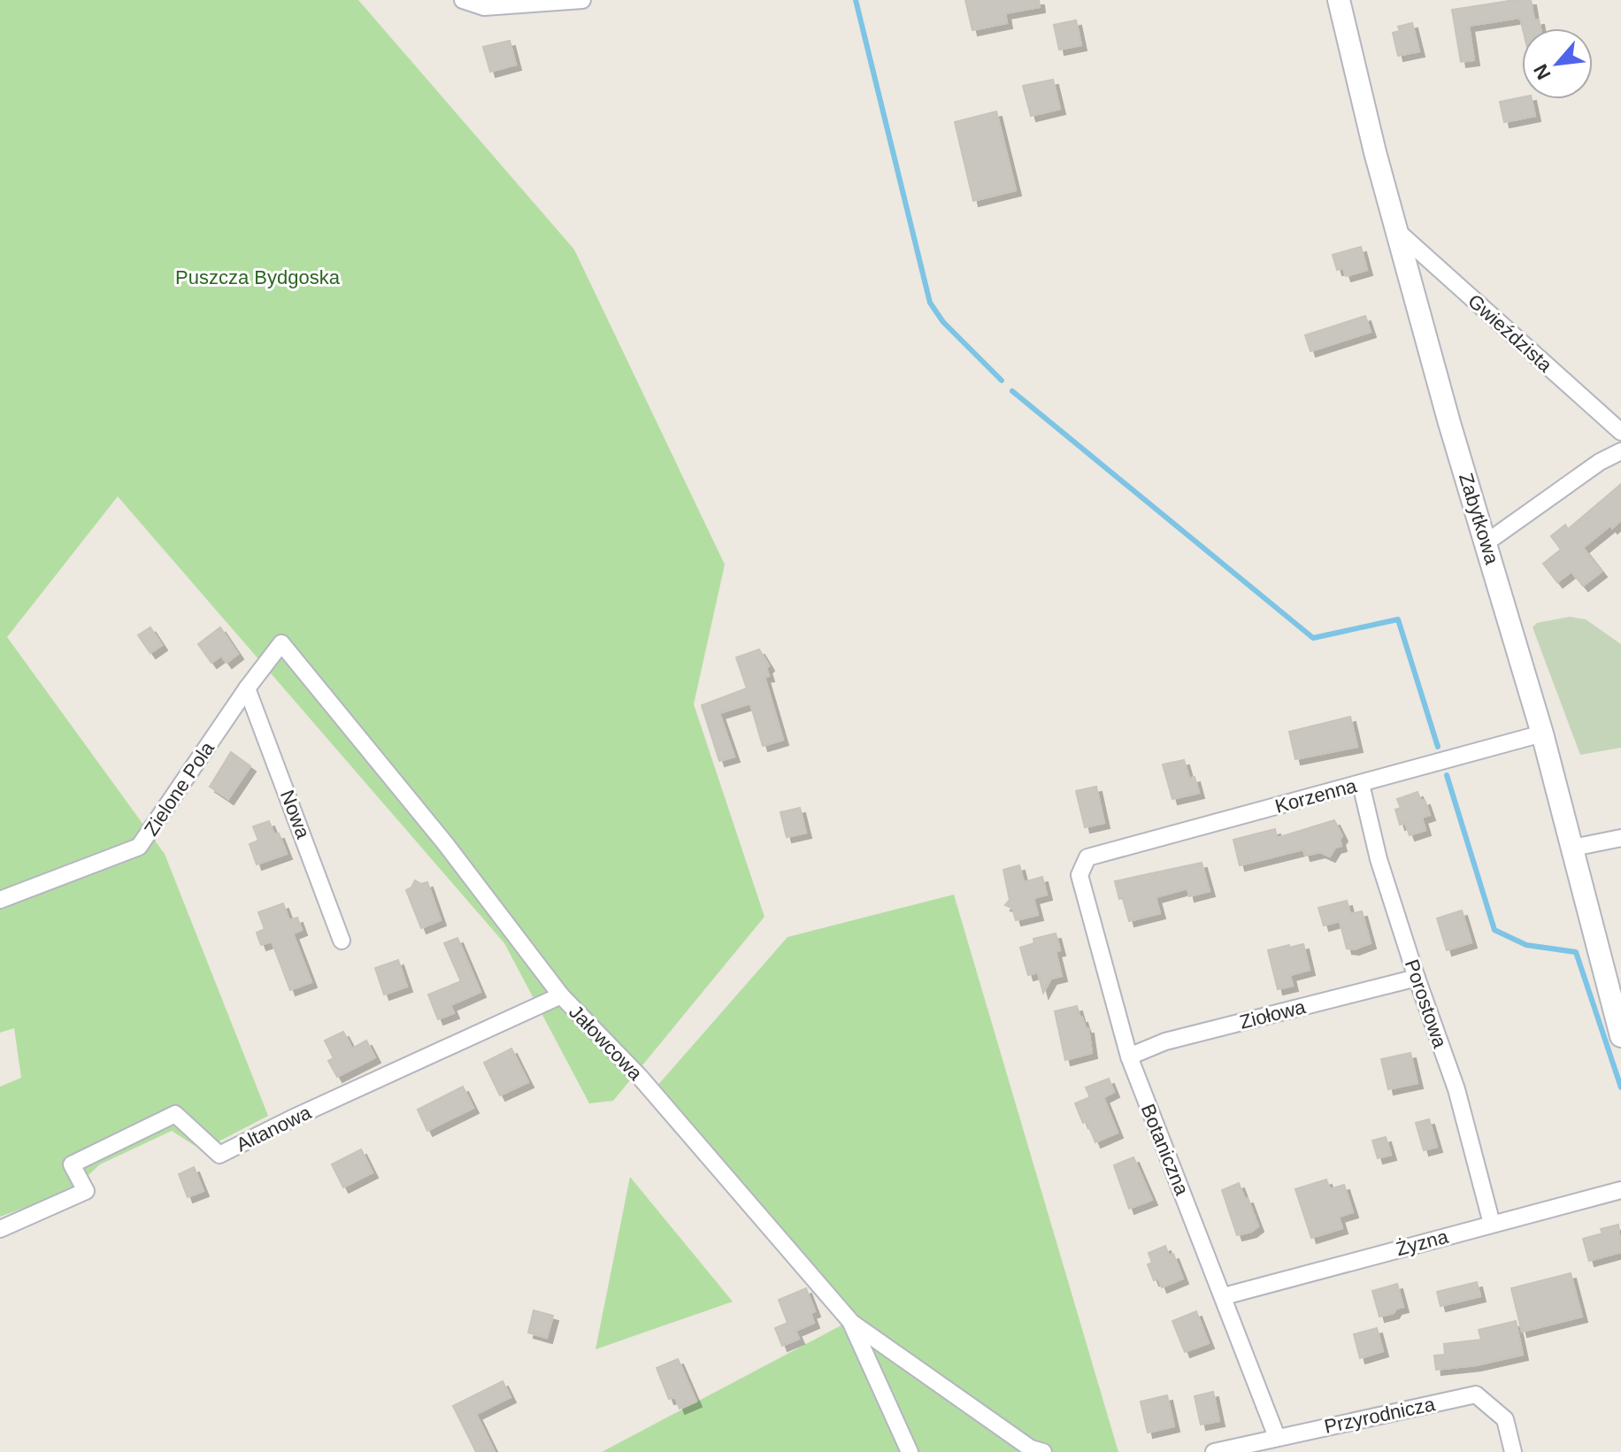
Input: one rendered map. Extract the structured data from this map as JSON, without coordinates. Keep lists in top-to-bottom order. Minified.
{"streets":{"street":["Gwieździsta","Zabytkowa","Zielone Pola","Korzenna","Nowa","Porostowa","Ziołowa","Jałowcowa","Altanowa","Botaniczna","Żyzna","Przyrodnicza"]},"crossings":[["Gwieździsta","Zabytkowa"],["Zabytkowa","Korzenna"],["Zielone Pola","Nowa"],["Zielone Pola","Jałowcowa"],["Korzenna","Porostowa"],["Korzenna","Botaniczna"],["Porostowa","Ziołowa"],["Porostowa","Żyzna"],["Ziołowa","Botaniczna"],["Jałowcowa","Altanowa"],["Botaniczna","Żyzna"],["Botaniczna","Przyrodnicza"]],"parks":["Puszcza Bydgoska"],"north":"bottom left"}
